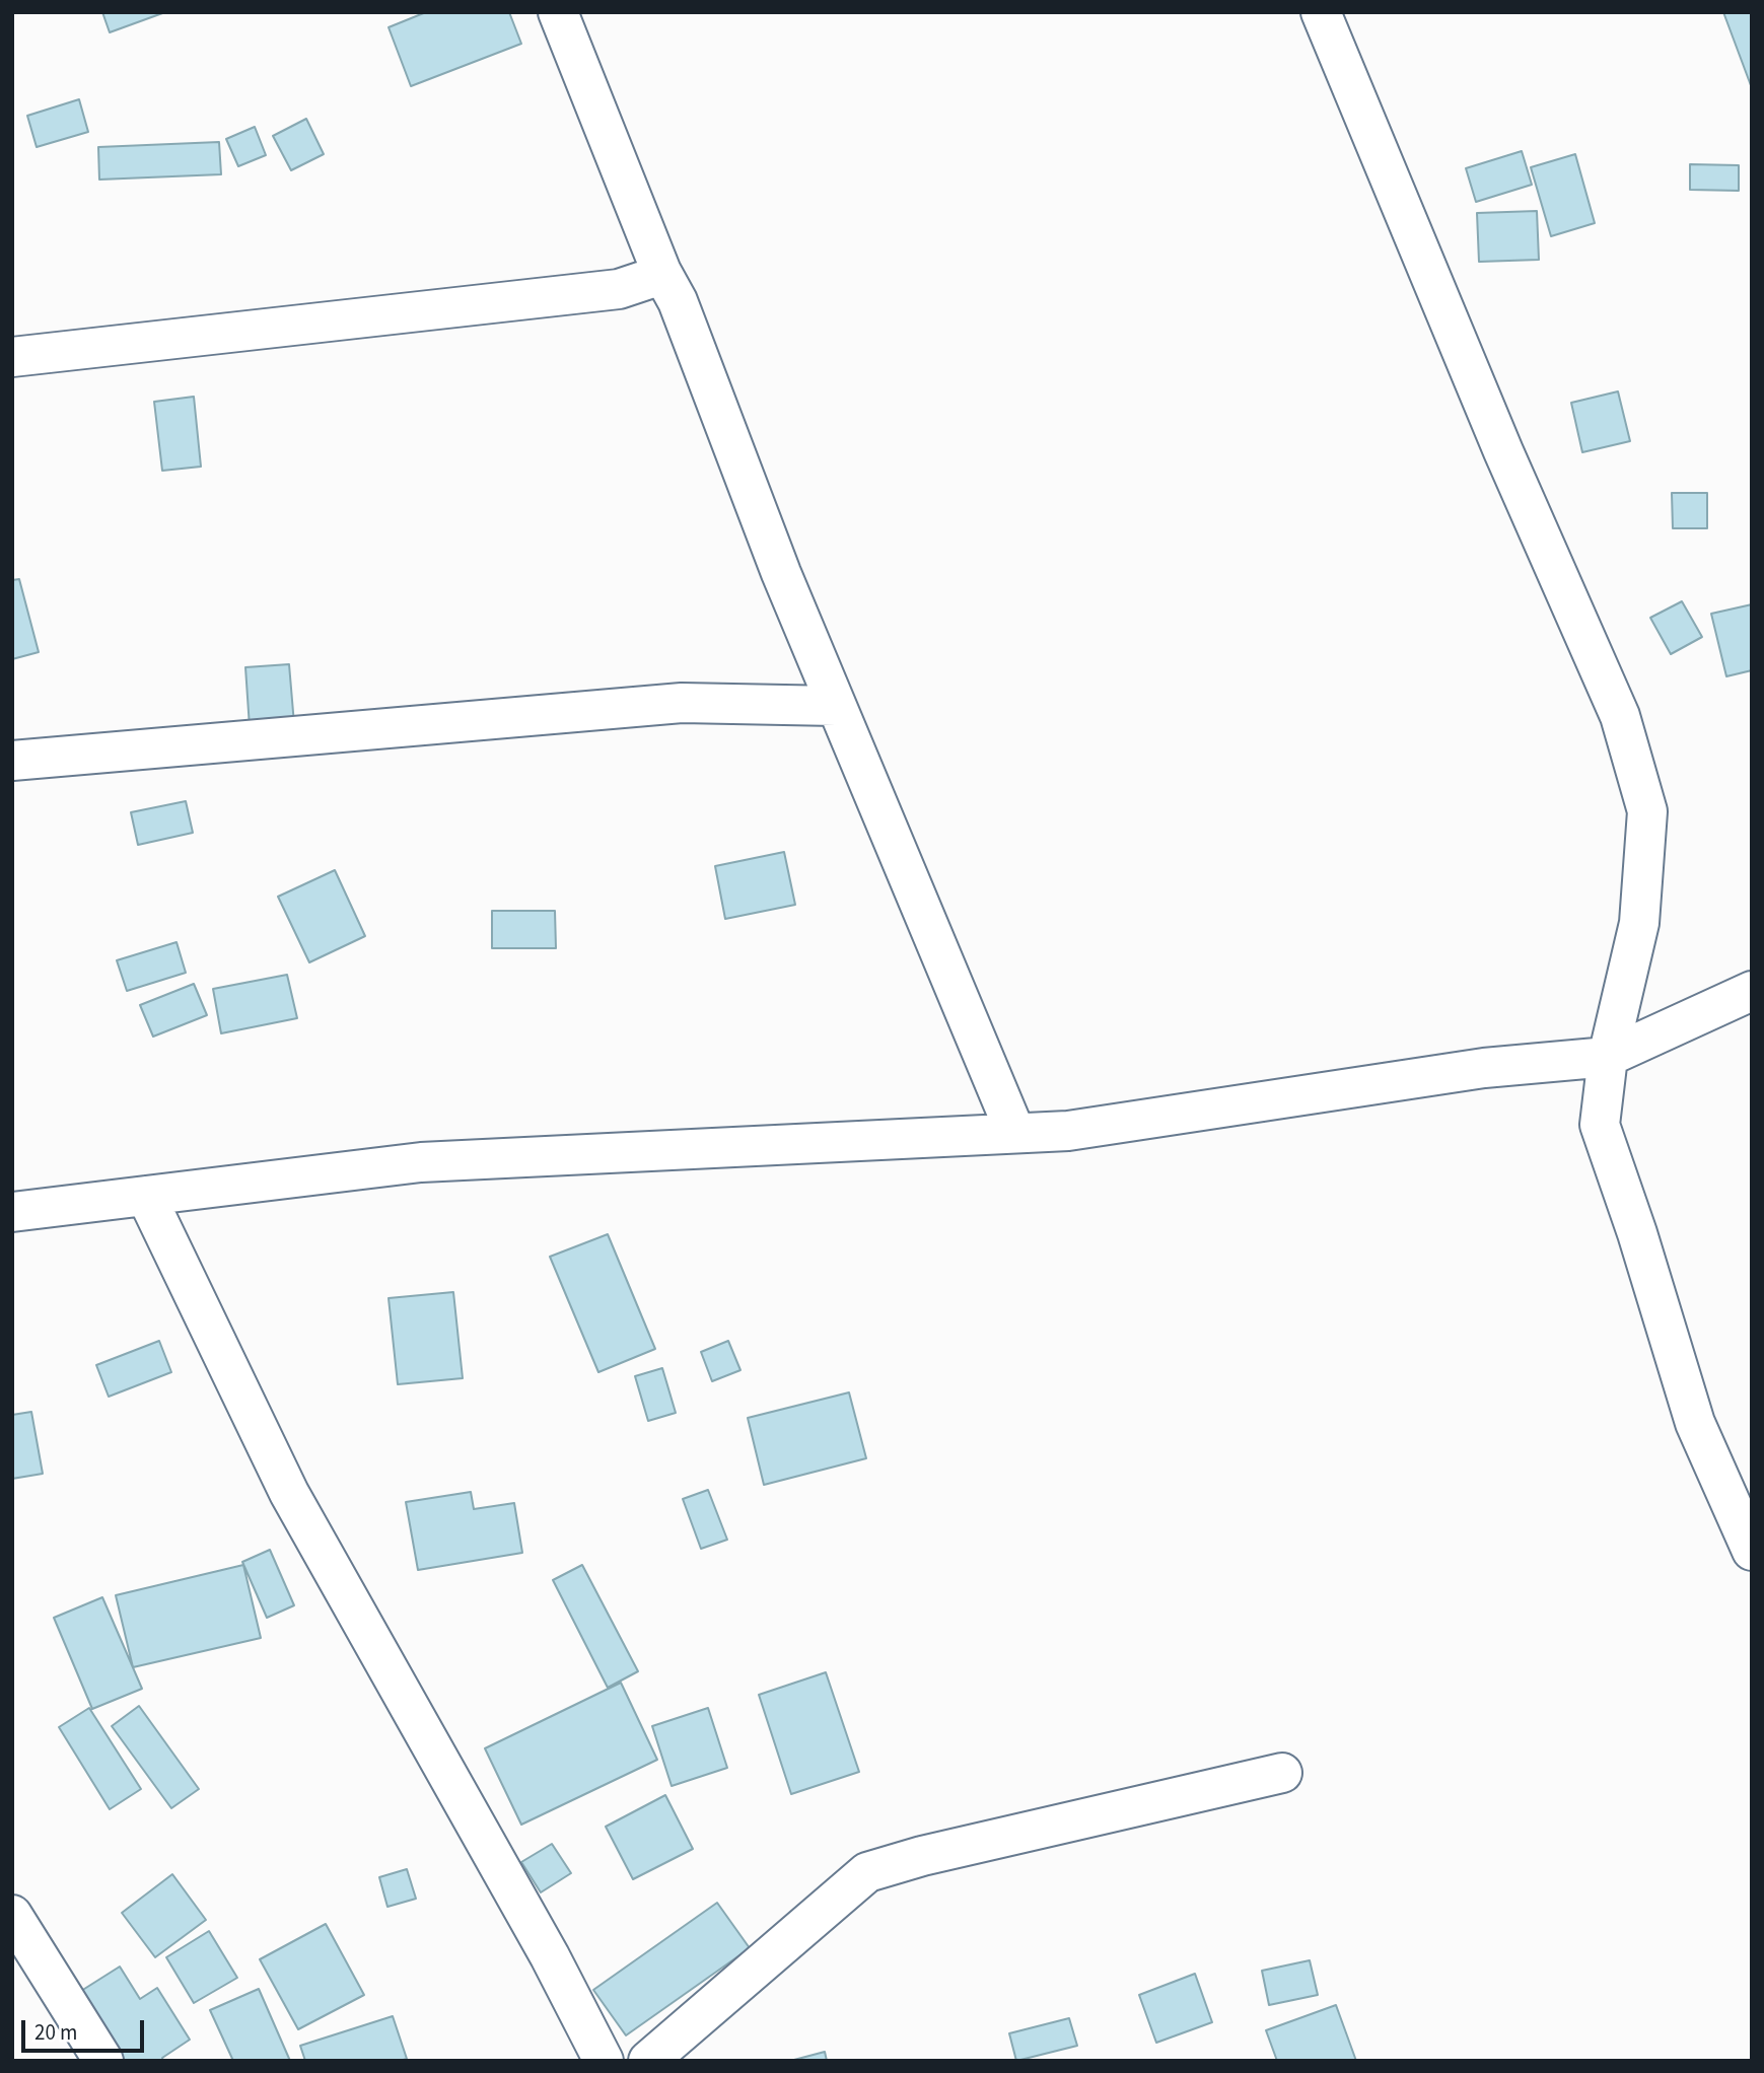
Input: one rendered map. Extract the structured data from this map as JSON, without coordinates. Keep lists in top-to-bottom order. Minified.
{"scale_bar":"20 m"}
